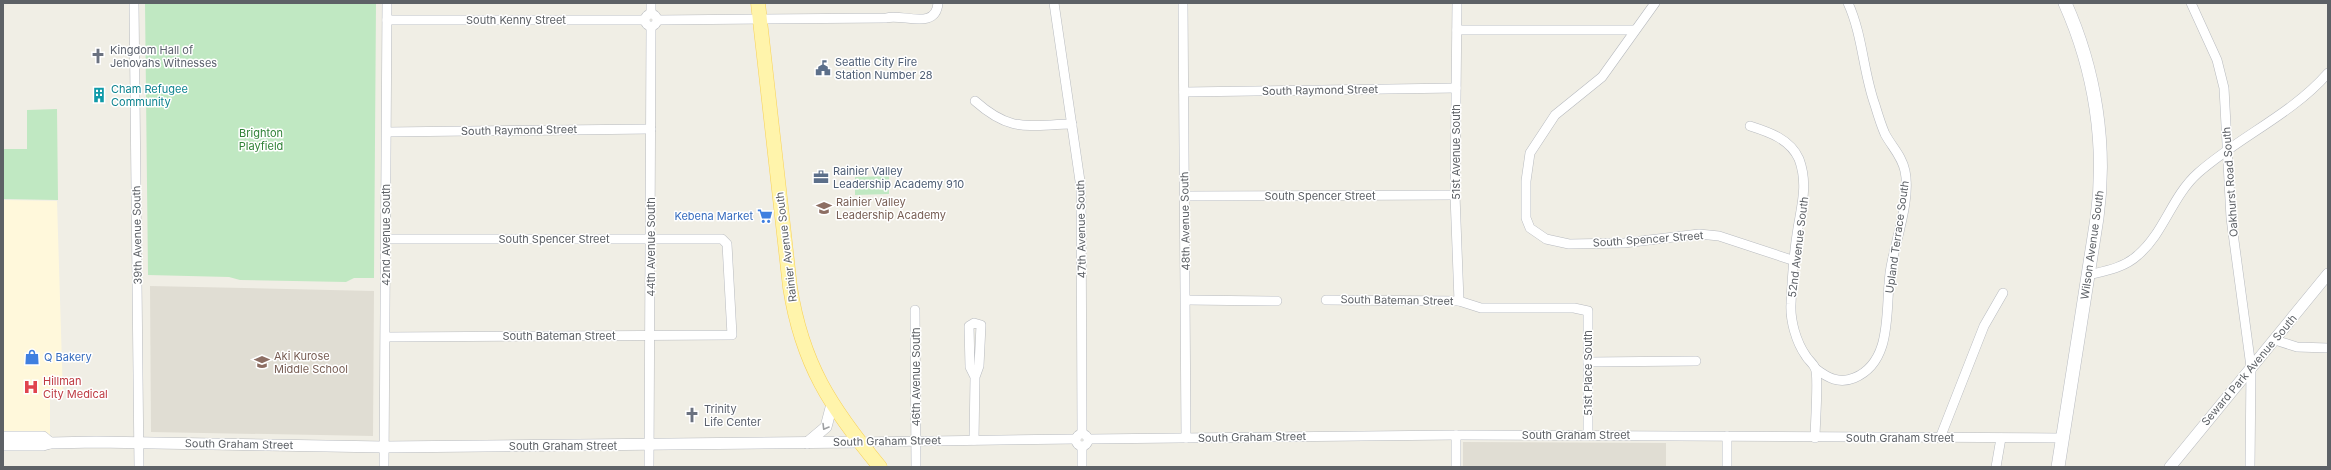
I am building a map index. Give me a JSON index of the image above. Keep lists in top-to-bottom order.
{
  "streets": {
    "main road": ["Wilson Avenue South", "Rainier Avenue South"],
    "street": [
      "South Kenny Street",
      "South Raymond Street",
      "51st Avenue South",
      "Oakhurst Road South",
      "South Spencer Street",
      "48th Avenue South",
      "47th Avenue South",
      "39th Avenue South",
      "42nd Avenue South",
      "Upland Terrace South",
      "44th Avenue South",
      "52nd Avenue South",
      "South Bateman Street",
      "Seward Park Avenue South",
      "51st Place South",
      "46th Avenue South",
      "South Graham Street"
    ]
  },
  "crossings": [
    ["South Kenny Street", "42nd Avenue South"],
    ["South Kenny Street", "44th Avenue South"],
    ["South Kenny Street", "Rainier Avenue South"],
    ["South Raymond Street", "51st Avenue South"],
    ["South Raymond Street", "48th Avenue South"],
    ["South Raymond Street", "42nd Avenue South"],
    ["South Raymond Street", "44th Avenue South"],
    ["51st Avenue South", "South Spencer Street"],
    ["51st Avenue South", "South Bateman Street"],
    ["Oakhurst Road South", "Seward Park Avenue South"],
    ["South Spencer Street", "48th Avenue South"],
    ["South Spencer Street", "42nd Avenue South"],
    ["South Spencer Street", "44th Avenue South"],
    ["South Spencer Street", "52nd Avenue South"],
    ["South Spencer Street", "South Bateman Street"],
    ["48th Avenue South", "South Graham Street"],
    ["47th Avenue South", "South Graham Street"],
    ["39th Avenue South", "South Graham Street"],
    ["42nd Avenue South", "South Bateman Street"],
    ["42nd Avenue South", "South Graham Street"],
    ["Upland Terrace South", "52nd Avenue South"],
    ["Wilson Avenue South", "South Graham Street"],
    ["44th Avenue South", "South Bateman Street"],
    ["44th Avenue South", "South Graham Street"],
    ["Rainier Avenue South", "South Graham Street"],
    ["South Bateman Street", "51st Place South"],
    ["51st Place South", "South Graham Street"],
    ["46th Avenue South", "South Graham Street"]
  ],
  "parks": ["Brighton Playfield"],
  "places": {
    "church": ["Kingdom Hall of Jehovahs Witnesses", "Trinity Life Center"],
    "public building": ["Seattle City Fire Station Number 28"],
    "building": ["Cham Refugee Community"],
    "office": ["Rainier Valley Leadership Academy 910"],
    "school or university": ["Rainier Valley Leadership Academy", "Aki Kurose Middle School"],
    "supermarket": ["Kebena Market"],
    "shop": ["Q Bakery"],
    "hospital": ["Hillman City Medical"]
  }
}
